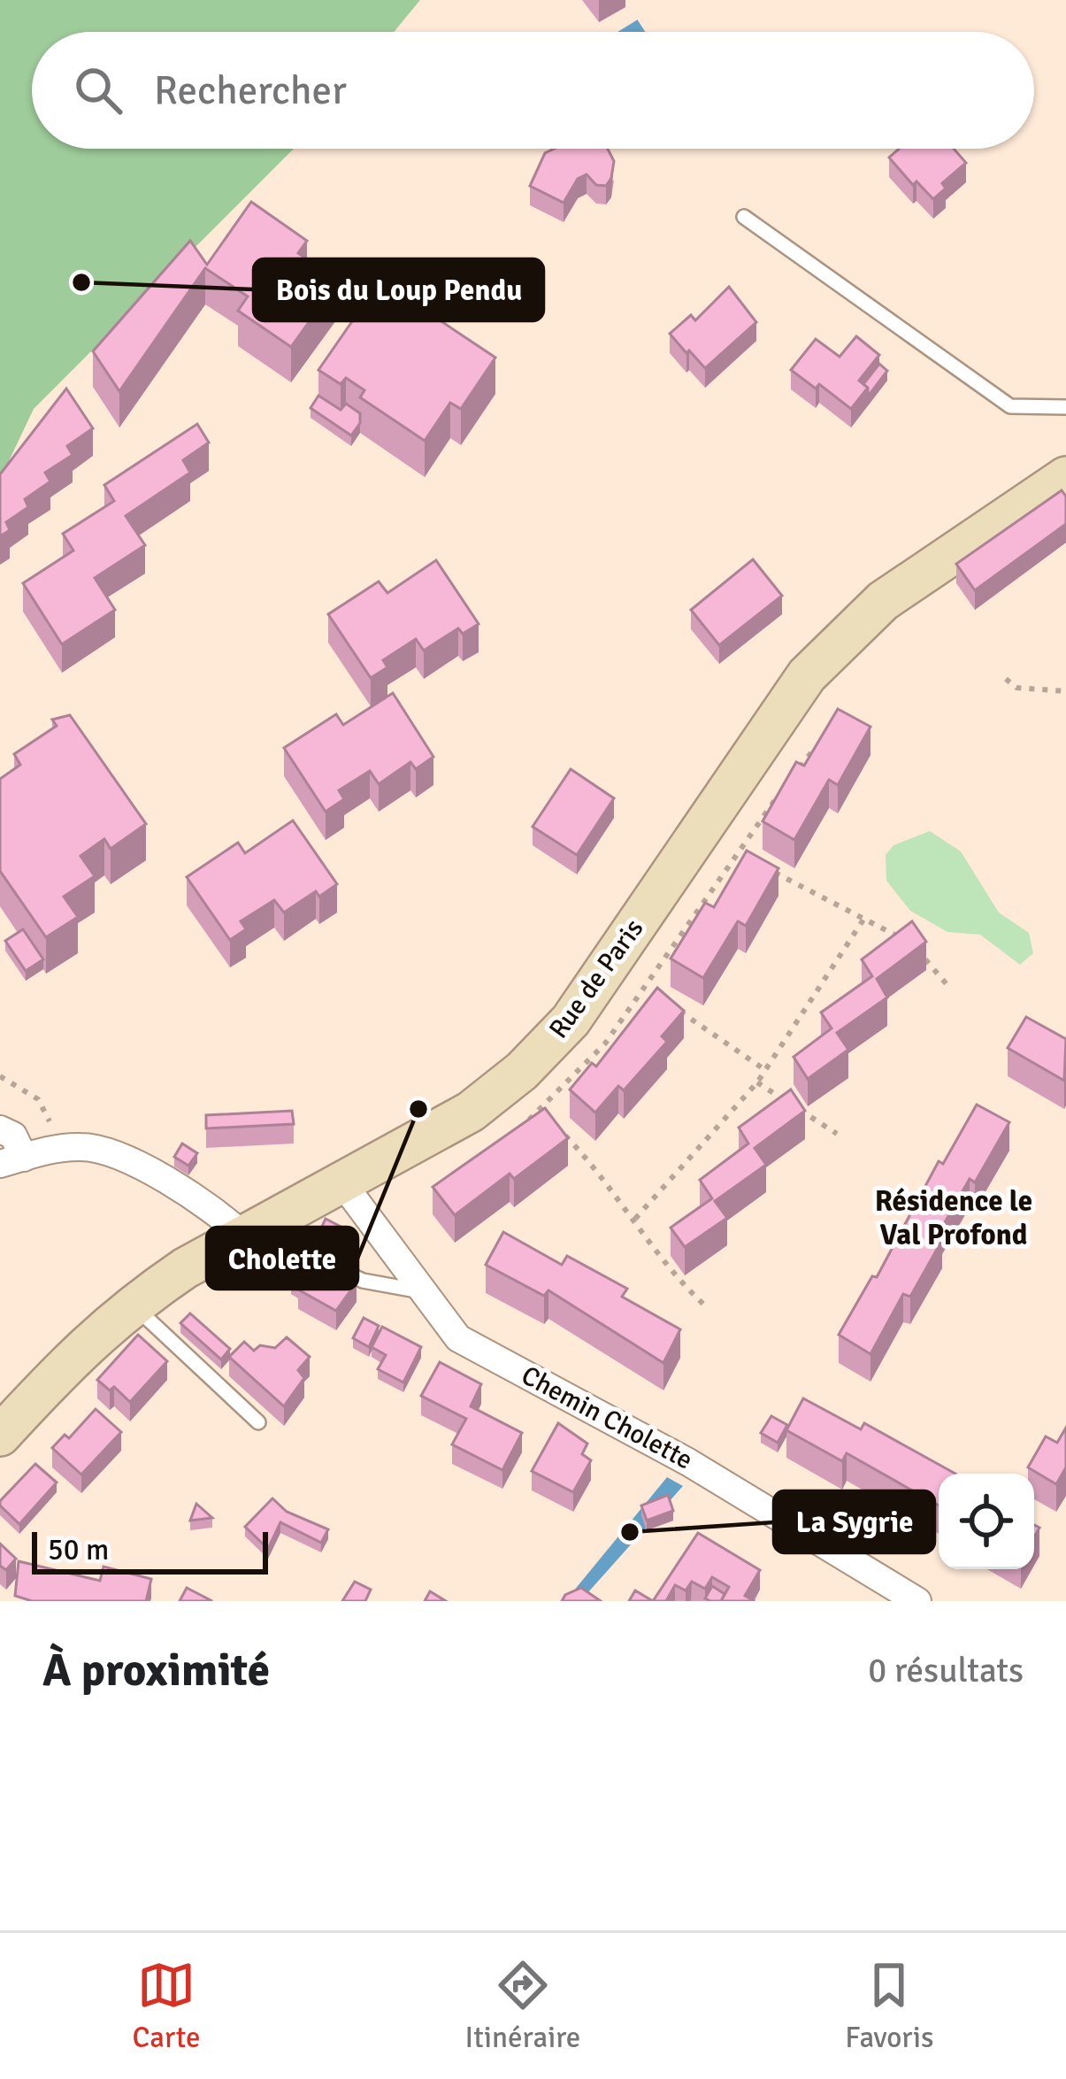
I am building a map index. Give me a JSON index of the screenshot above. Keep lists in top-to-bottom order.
{
  "streets": {
    "street": ["Rue de Paris", "Chemin Cholette"]
  },
  "crossings": [
    ["Rue de Paris", "Chemin Cholette"]
  ],
  "districts": ["Résidence le Val Profond"],
  "places": ["Bois du Loup Pendu", "Cholette", "La Sygrie"],
  "scale_bar": "50 m",
  "page": {
    "search": "Rechercher",
    "scale": "50 m",
    "heading": ["À proximité", "0 résultats"],
    "nav": ["Carte", "Itinéraire", "Favoris"]
  }
}
